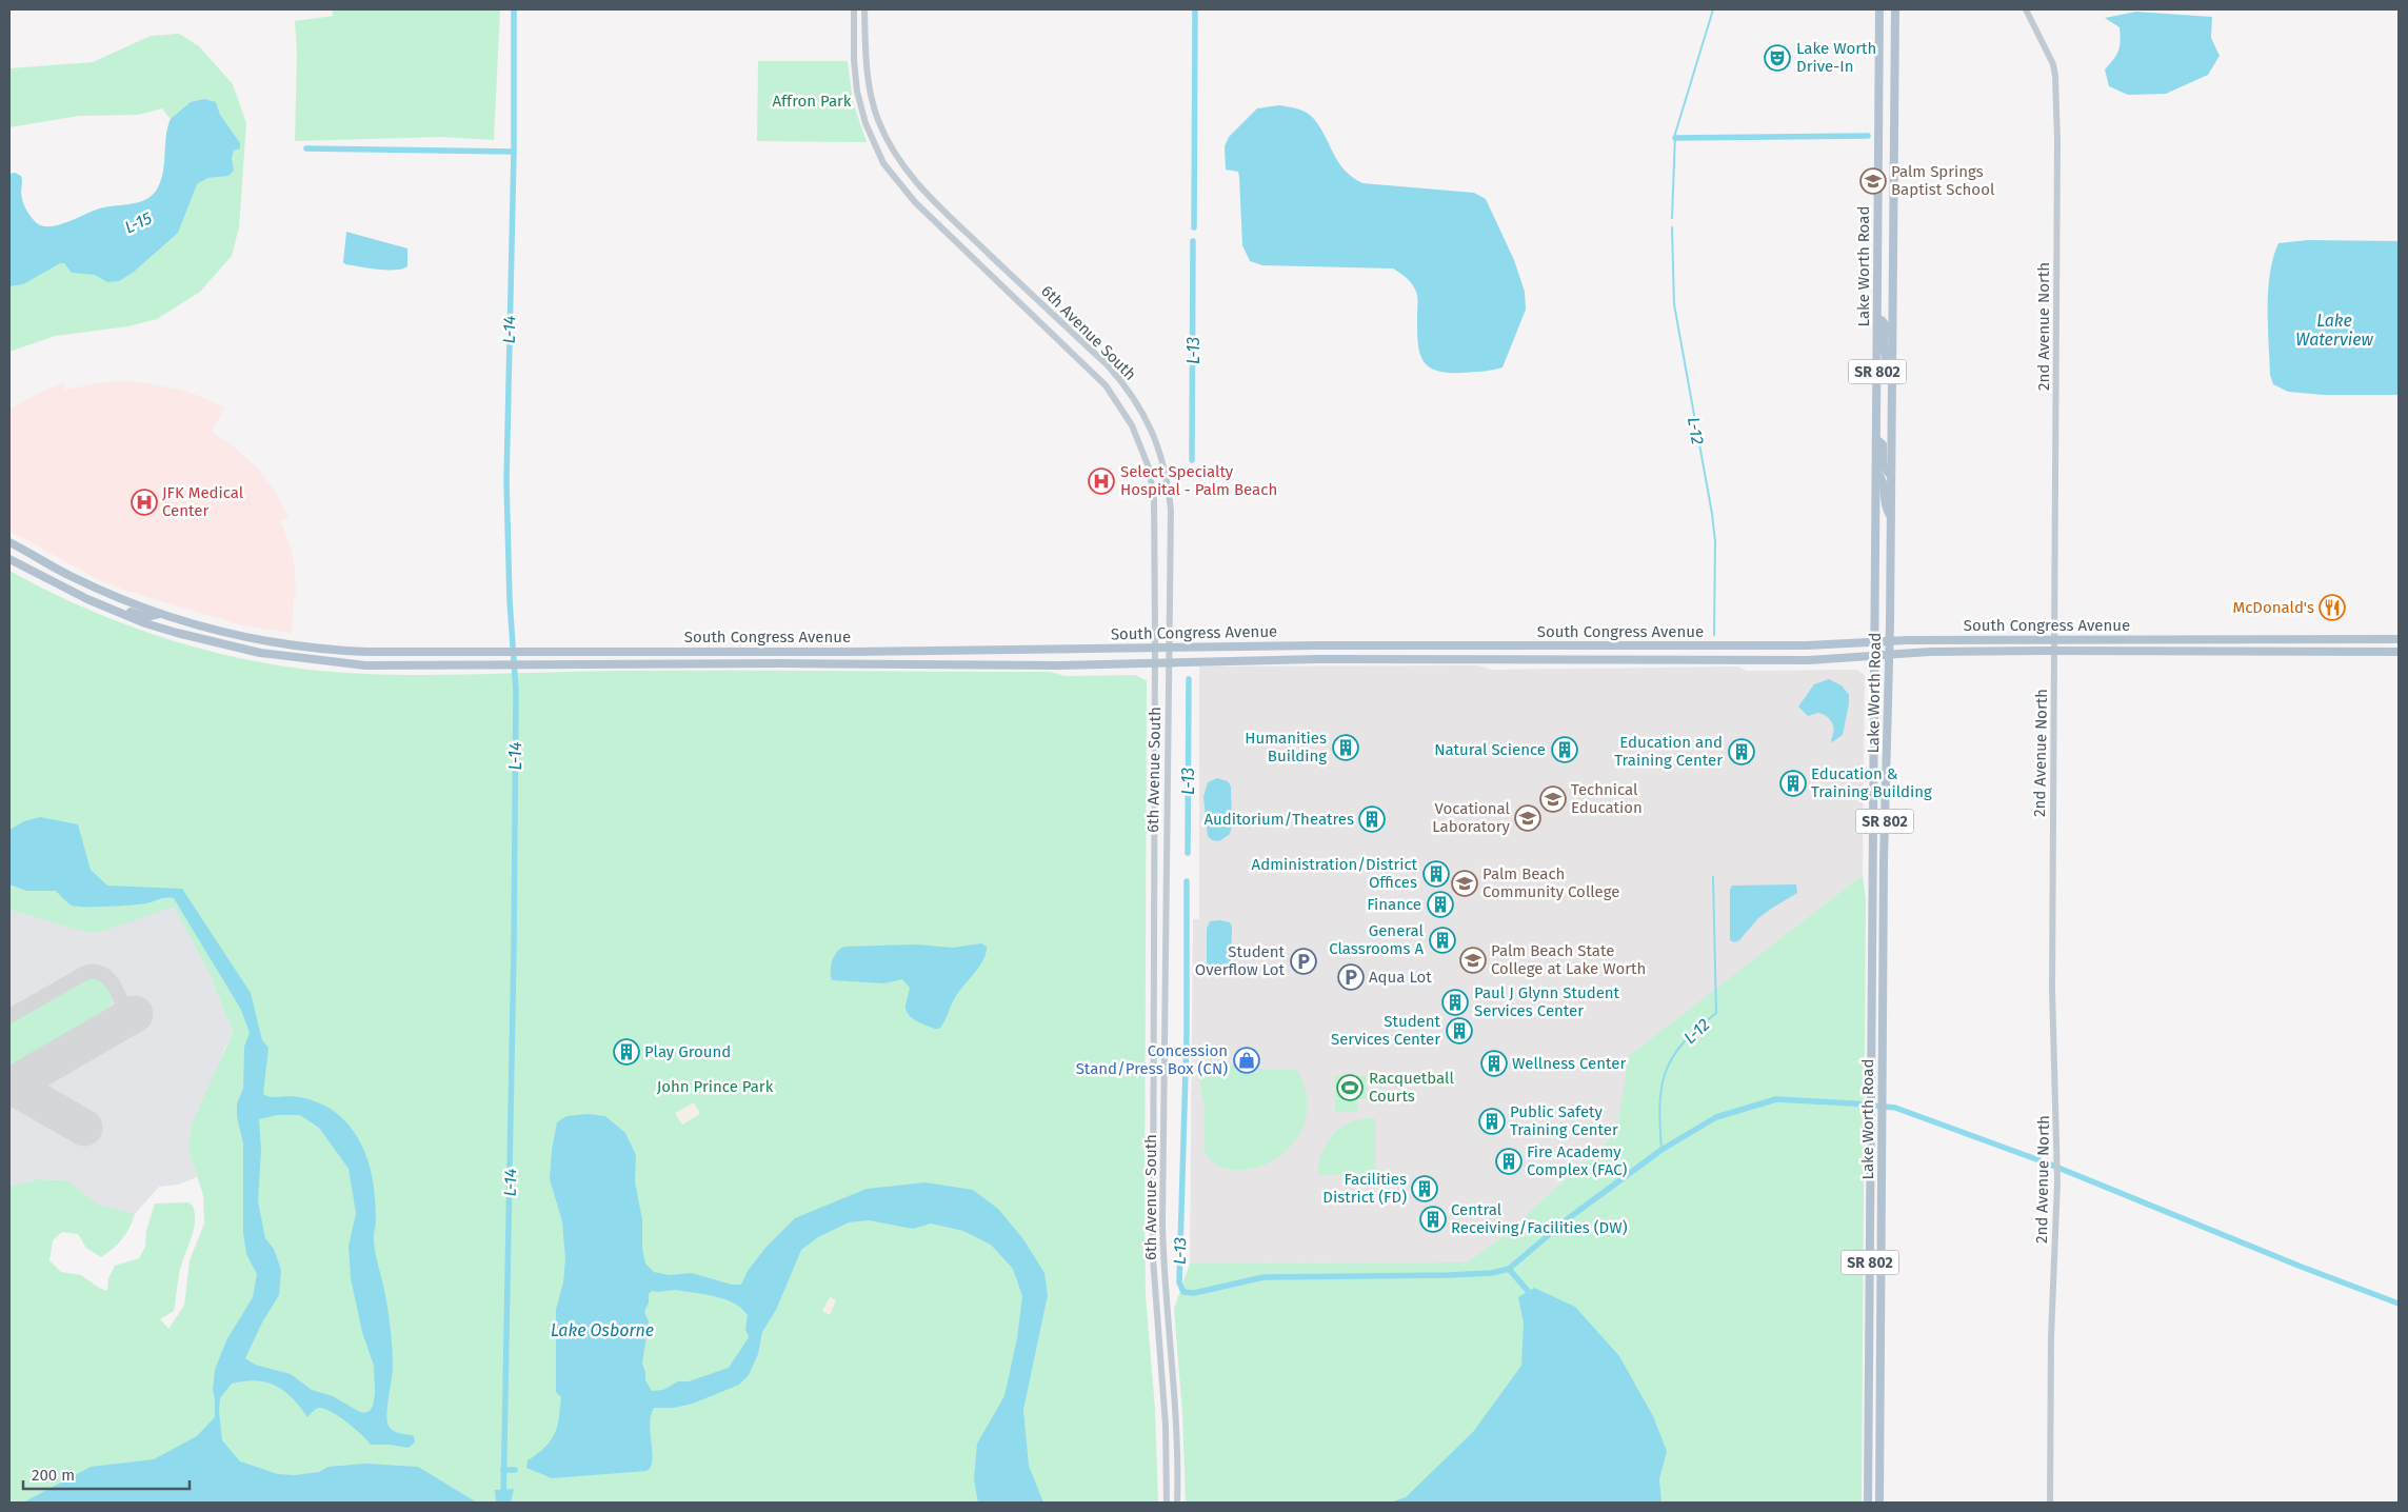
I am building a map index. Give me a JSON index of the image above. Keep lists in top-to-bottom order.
{
  "streets": {
    "main road": ["Lake Worth Road", "SR 802", "South Congress Avenue"],
    "street": ["2nd Avenue North", "6th Avenue South"]
  },
  "crossings": [
    ["Lake Worth Road", "South Congress Avenue"],
    ["2nd Avenue North", "South Congress Avenue"],
    ["6th Avenue South", "South Congress Avenue"]
  ],
  "water": [
    "L-15",
    "Lake Waterview",
    "L-14",
    "L-13",
    "L-12",
    "Lake Osborne"
  ],
  "parks": ["Affron Park", "John Prince Park"],
  "places": {
    "theatre": ["Lake Worth Drive-In"],
    "school or university": [
      "Palm Springs Baptist School",
      "Technical Education",
      "Vocational Laboratory",
      "Palm Beach Community College",
      "Palm Beach State College at Lake Worth"
    ],
    "hospital": ["Select Specialty Hospital - Palm Beach", "JFK Medical Center"],
    "restaurant": ["McDonald's"],
    "building": [
      "Humanities Building",
      "Natural Science",
      "Education and Training Center",
      "Education & Training Building",
      "Auditorium/Theatres",
      "Administration/District Offices",
      "Finance",
      "General Classrooms A",
      "Paul J Glynn Student Services Center",
      "Student Services Center",
      "Play Ground",
      "Wellness Center",
      "Public Safety Training Center",
      "Fire Academy Complex (FAC)",
      "Facilities District (FD)",
      "Central Receiving/Facilities (DW)"
    ],
    "parking": ["Student Overflow Lot", "Aqua Lot"],
    "shop": ["Concession Stand/Press Box (CN)"],
    "sports": ["Racquetball Courts"]
  },
  "scale_bar": "200 m"
}
